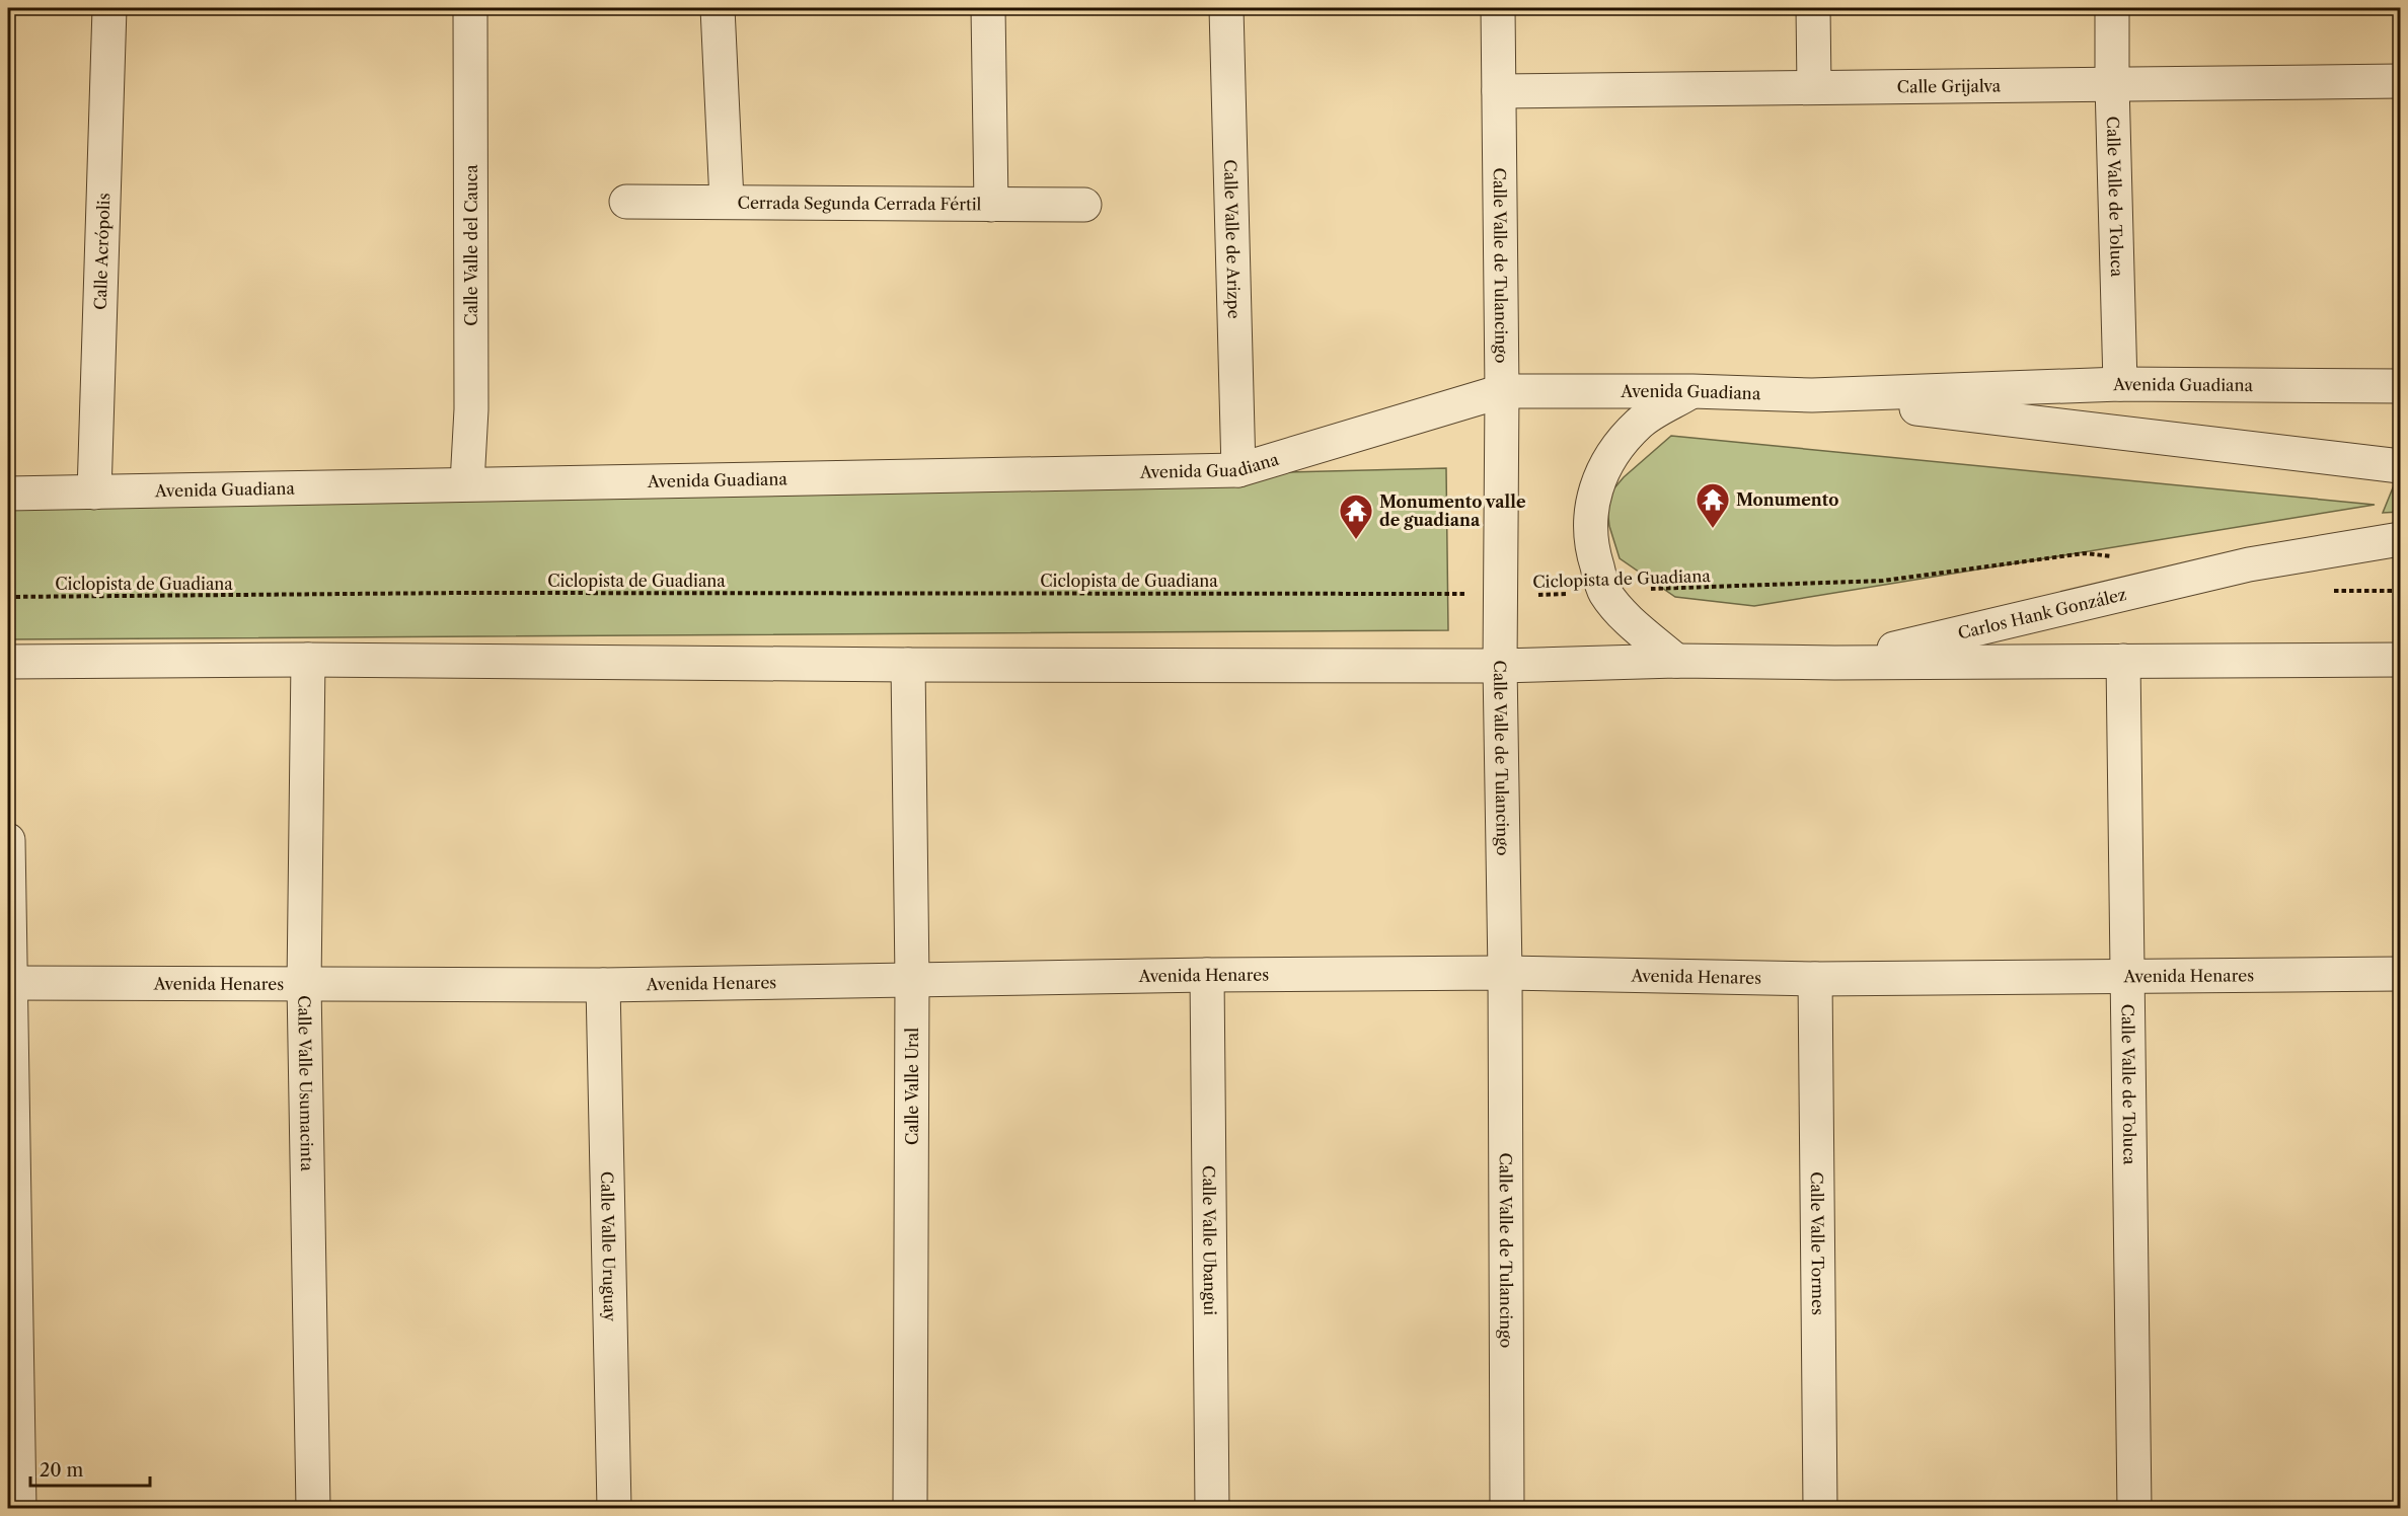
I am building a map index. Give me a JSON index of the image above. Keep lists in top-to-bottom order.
{
  "streets": {
    "street": [
      "Calle Grijalva",
      "Calle Valle de Toluca",
      "Cerrada Segunda Cerrada Fértil",
      "Calle Valle de Arizpe",
      "Calle Valle del Cauca",
      "Calle Acrópolis",
      "Calle Valle de Tulancingo",
      "Avenida Guadiana",
      "Carlos Hank González",
      "Avenida Henares",
      "Calle Valle Usumacinta",
      "Calle Valle Ural",
      "Calle Valle Ubangui",
      "Calle Valle Tormes",
      "Calle Valle Uruguay"
    ],
    "path": ["Ciclopista de Guadiana"]
  },
  "crossings": [
    ["Calle Grijalva", "Calle Valle de Toluca"],
    ["Calle Grijalva", "Calle Valle de Tulancingo"],
    ["Calle Valle de Toluca", "Avenida Guadiana"],
    ["Calle Valle de Toluca", "Avenida Henares"],
    ["Calle Valle de Arizpe", "Avenida Guadiana"],
    ["Calle Valle del Cauca", "Avenida Guadiana"],
    ["Calle Acrópolis", "Avenida Guadiana"],
    ["Calle Valle de Tulancingo", "Avenida Guadiana"],
    ["Calle Valle de Tulancingo", "Ciclopista de Guadiana"],
    ["Calle Valle de Tulancingo", "Avenida Henares"],
    ["Avenida Henares", "Calle Valle Usumacinta"],
    ["Avenida Henares", "Calle Valle Ural"],
    ["Avenida Henares", "Calle Valle Ubangui"],
    ["Avenida Henares", "Calle Valle Tormes"],
    ["Avenida Henares", "Calle Valle Uruguay"]
  ],
  "places": {
    "temple": ["Monumento", "Monumento valle de guadiana"]
  },
  "scale_bar": "20 m"
}
